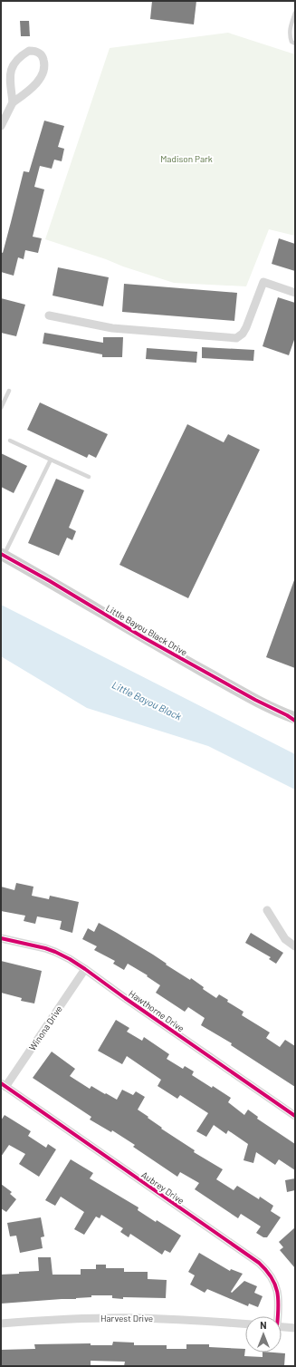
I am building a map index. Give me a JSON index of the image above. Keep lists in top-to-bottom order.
{
  "streets": {
    "main road": ["Little Bayou Black Drive"],
    "street": [
      "Hawthorne Drive",
      "Winona Drive",
      "Aubrey Drive",
      "Harvest Drive"
    ]
  },
  "crossings": [
    ["Hawthorne Drive", "Winona Drive"],
    ["Winona Drive", "Aubrey Drive"]
  ],
  "water": ["Little Bayou Black"],
  "parks": ["Madison Park"],
  "north": "top"
}
